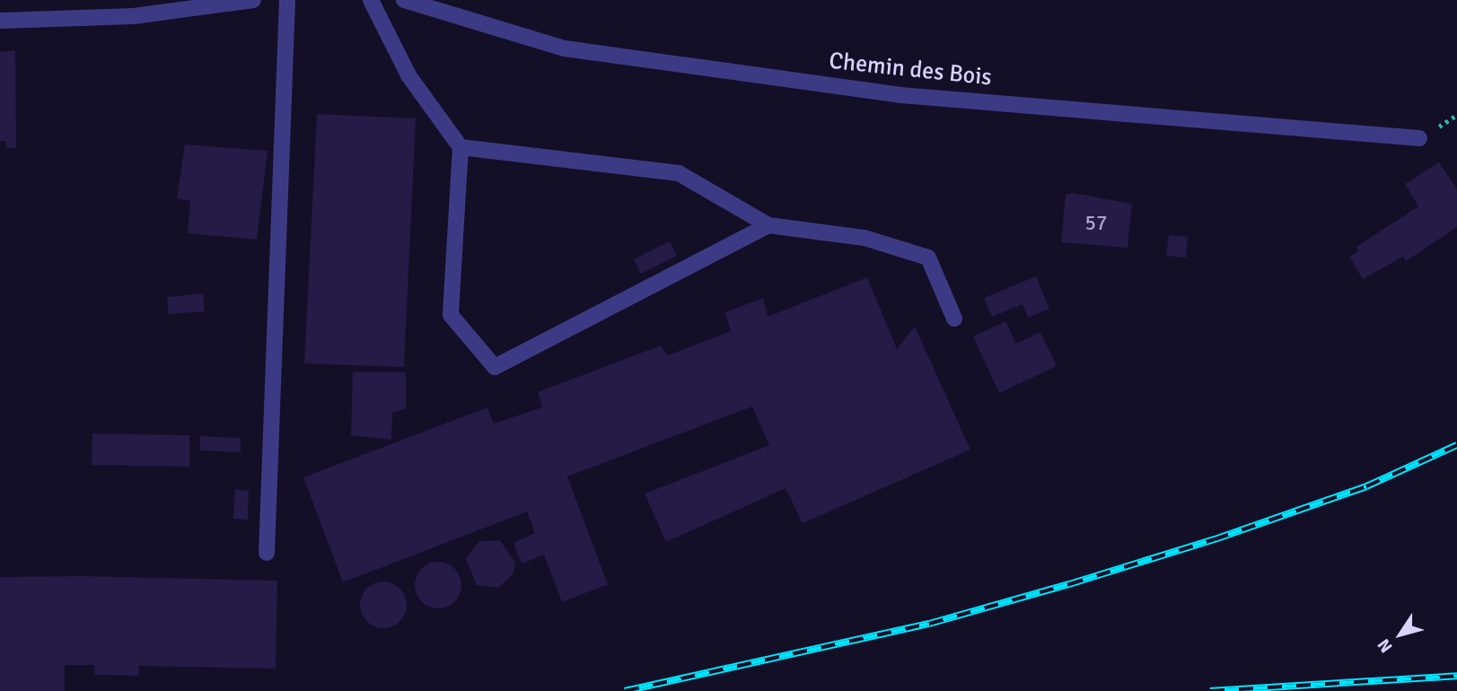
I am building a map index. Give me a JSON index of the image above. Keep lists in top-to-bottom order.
{
  "streets": {
    "street": ["Chemin des Bois"]
  },
  "house_numbers": ["57"],
  "north": "bottom left"
}
